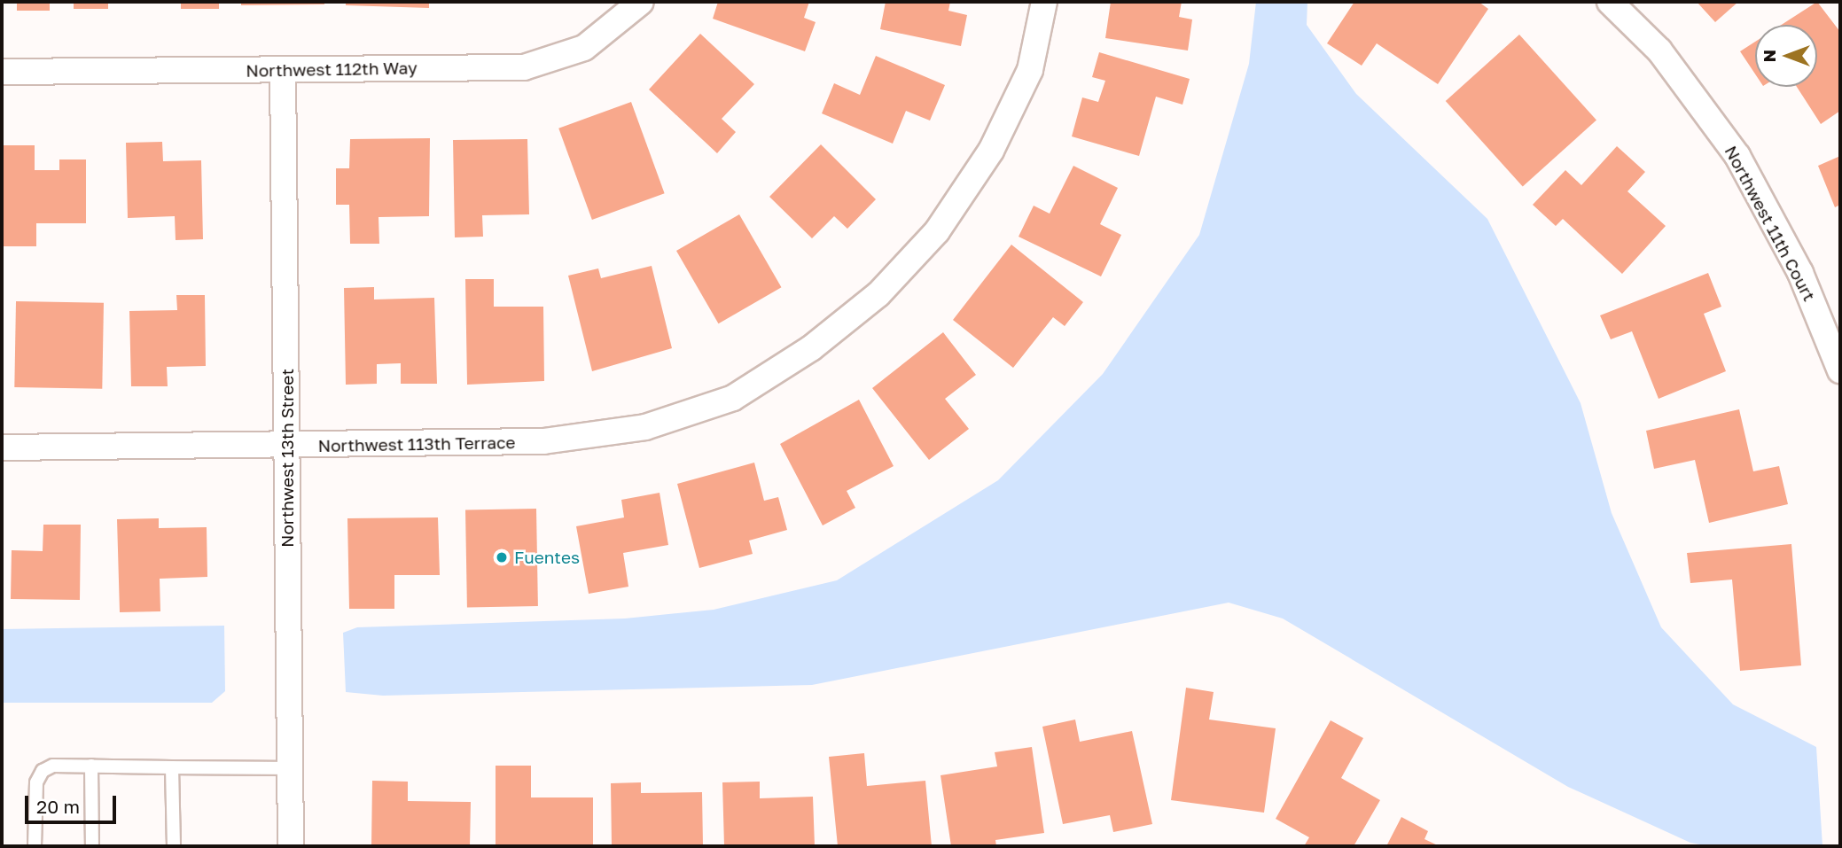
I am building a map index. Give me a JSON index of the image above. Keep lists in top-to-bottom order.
{
  "streets": {
    "street": [
      "Northwest 112th Way",
      "Northwest 11th Court",
      "Northwest 113th Terrace",
      "Northwest 13th Street"
    ]
  },
  "crossings": [
    ["Northwest 112th Way", "Northwest 13th Street"],
    ["Northwest 113th Terrace", "Northwest 13th Street"]
  ],
  "places": ["Fuentes"],
  "scale_bar": "20 m",
  "north": "left"
}
